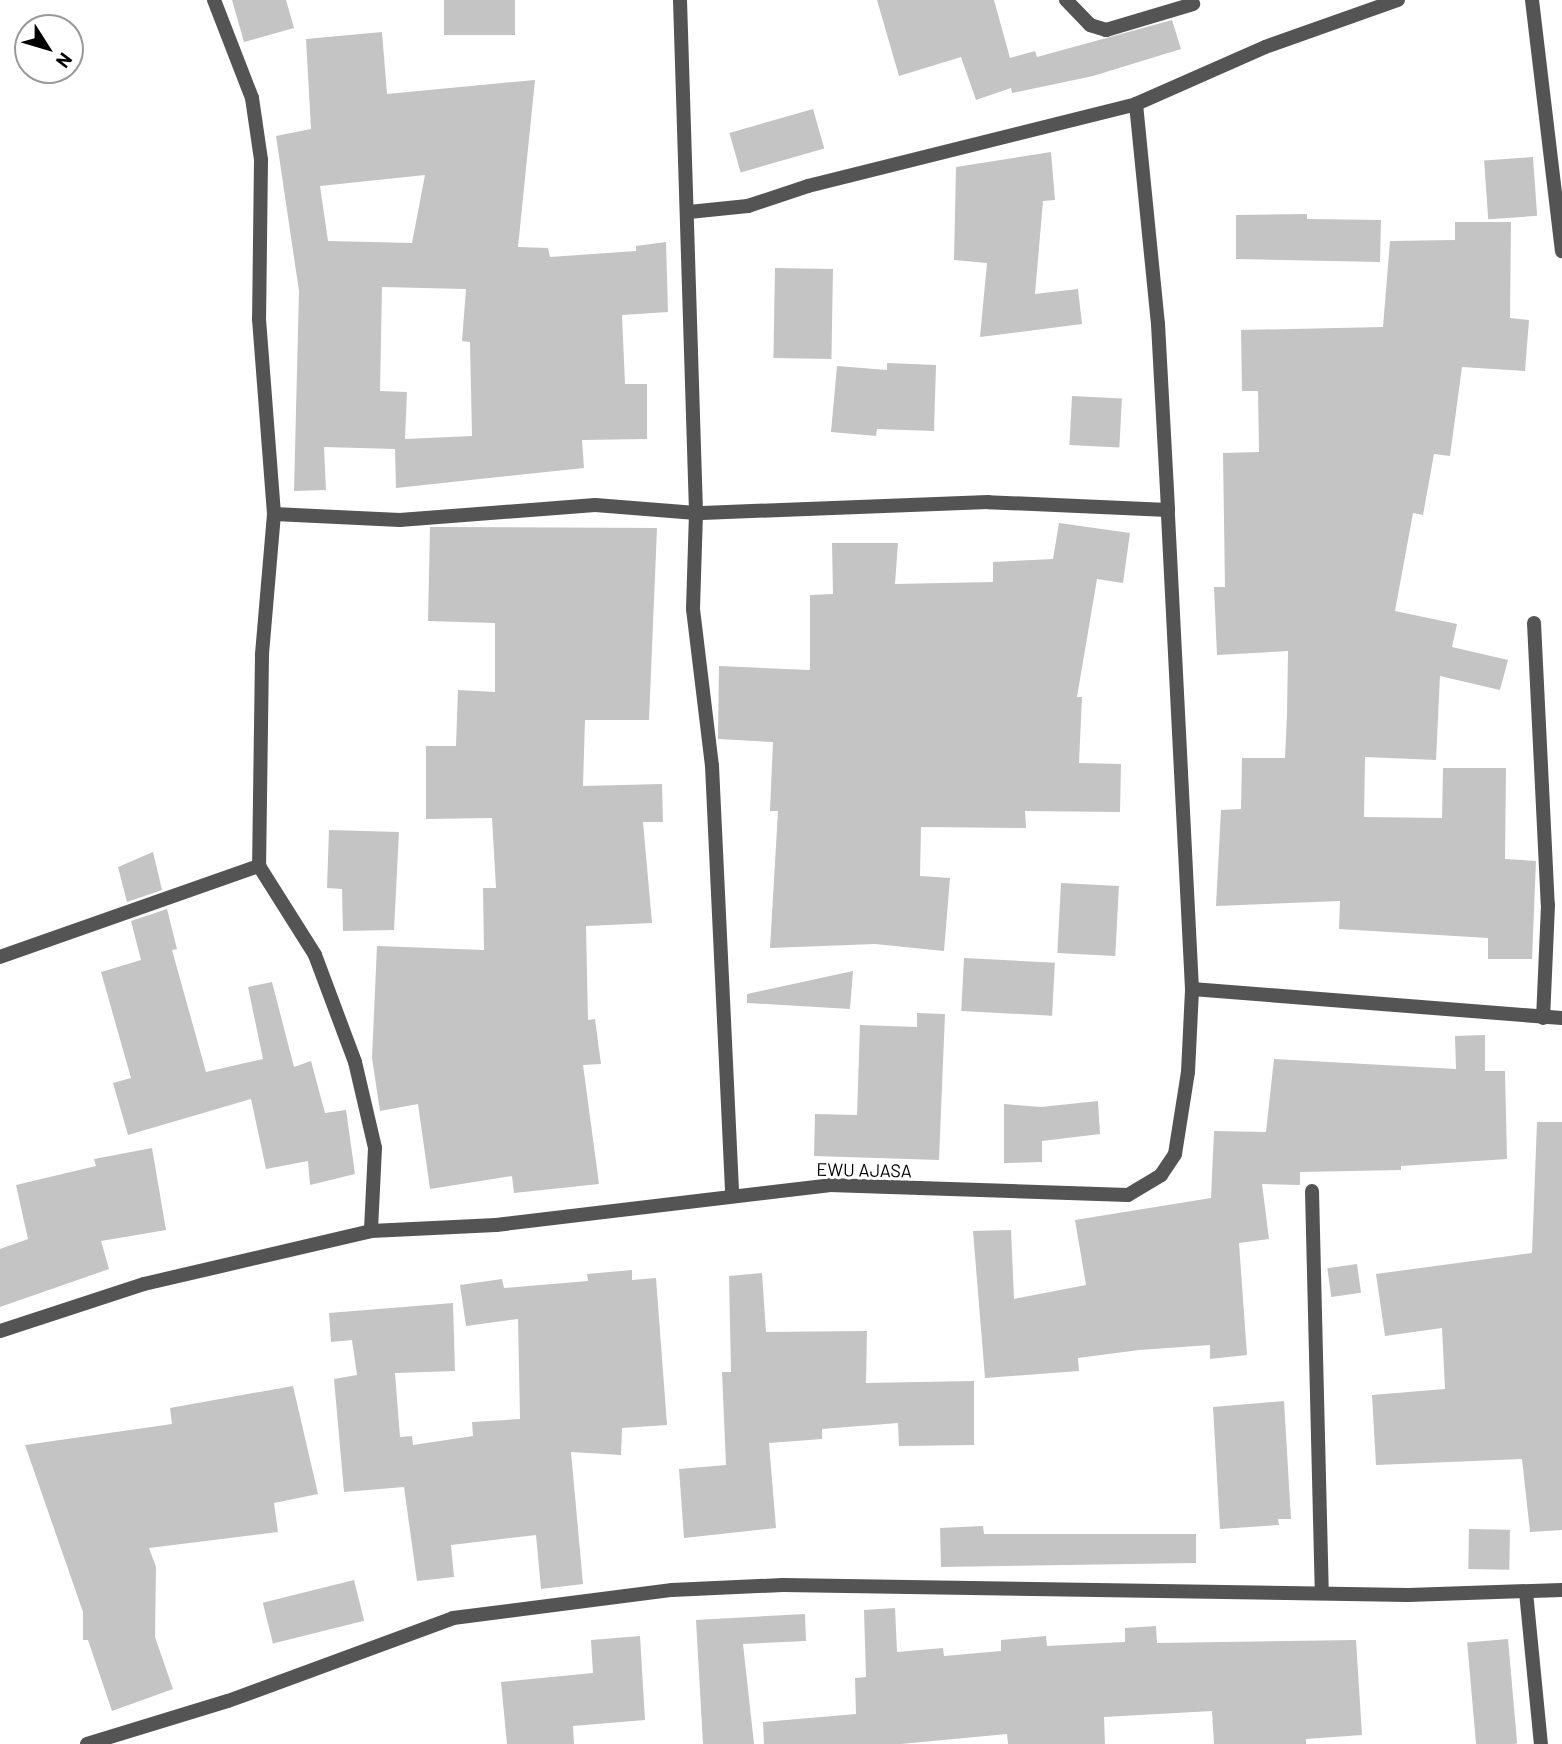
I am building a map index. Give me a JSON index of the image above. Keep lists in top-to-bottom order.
{
  "streets": {
    "street": ["EWU AJASA"]
  },
  "north": "bottom right"
}
